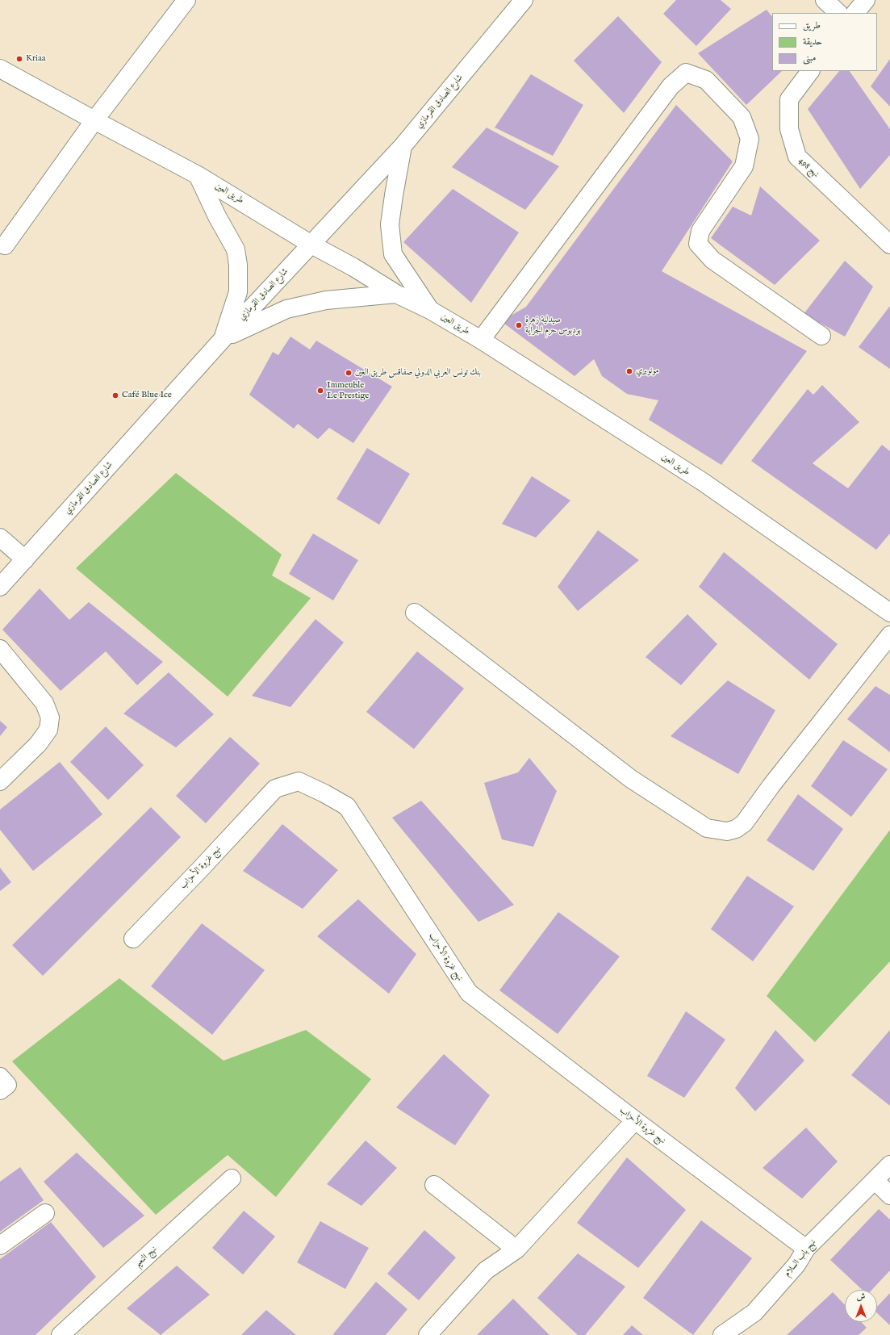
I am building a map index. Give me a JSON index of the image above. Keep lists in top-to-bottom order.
{
  "streets": {
    "street": [
      "شارع الصادق القرمازي",
      "نهج 498",
      "طريق العين",
      "نهج غزوة الأحزاب",
      "نهج النعيم",
      "نهج باب السلام"
    ]
  },
  "crossings": [
    ["شارع الصادق القرمازي", "طريق العين"],
    ["نهج غزوة الأحزاب", "نهج باب السلام"]
  ],
  "places": [
    "Kriaa",
    "صيدلية زهرة بودبوس حرم الجراية",
    "مونوبري",
    "بنك تونس العربي الدولي صفاقس طريق العين",
    "Immeuble Le Prestige",
    "Café Blue Ice"
  ],
  "legend": ["طريق", "حديقة", "مبنى"],
  "north": "top"
}
